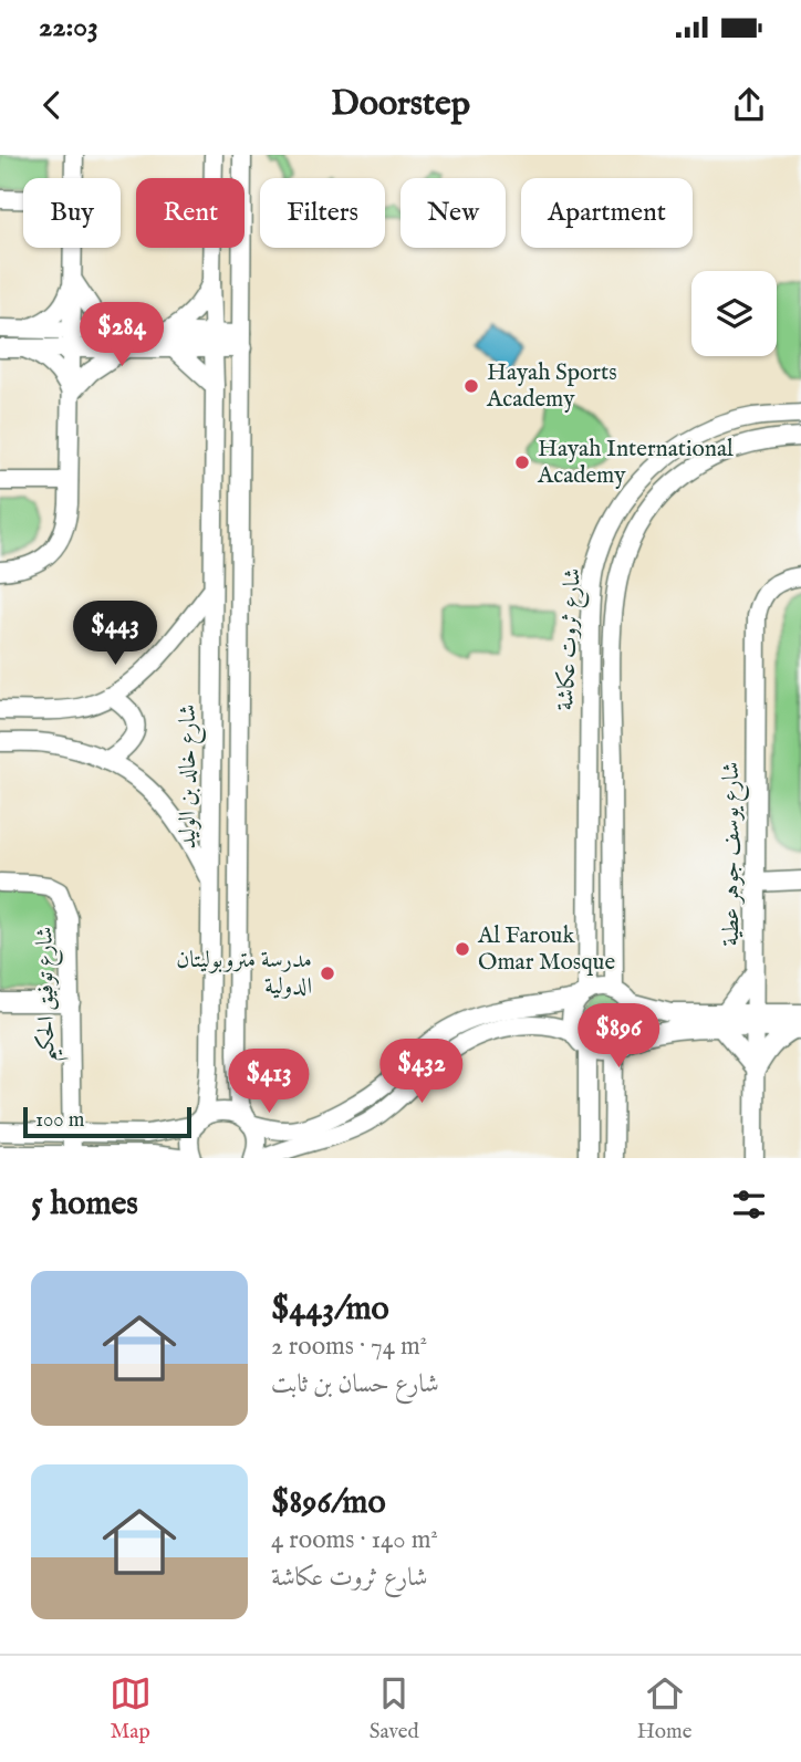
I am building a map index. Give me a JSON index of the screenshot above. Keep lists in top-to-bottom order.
{
  "streets": {
    "street": [
      "شارع ثروت عكاشة",
      "شارع خالد بن الوليد",
      "شارع يوسف جوهر عطية",
      "شارع توفيق الحكيم"
    ]
  },
  "places": [
    "Hayah Sports Academy",
    "Hayah International Academy",
    "Al Farouk Omar Mosque",
    "مدرسة متروبوليتان الدولية"
  ],
  "scale_bar": "100 m",
  "page": {
    "status": "22:03",
    "header": "Doorstep",
    "chip": [
      "Buy",
      "Rent",
      "Filters",
      "New",
      "Apartment"
    ],
    "price": [
      "$284",
      "$443",
      "$896",
      "$432",
      "$413"
    ],
    "scale": "100 m",
    "heading": "5 homes",
    "list": [
      {
        "name": "$443/mo",
        "note": "2 rooms · 74 m² · شارع حسان بن ثابت"
      },
      {
        "name": "$896/mo",
        "note": "4 rooms · 140 m² · شارع ثروت عكاشة"
      }
    ],
    "tabs": ["Map", "Saved", "Home"]
  }
}
